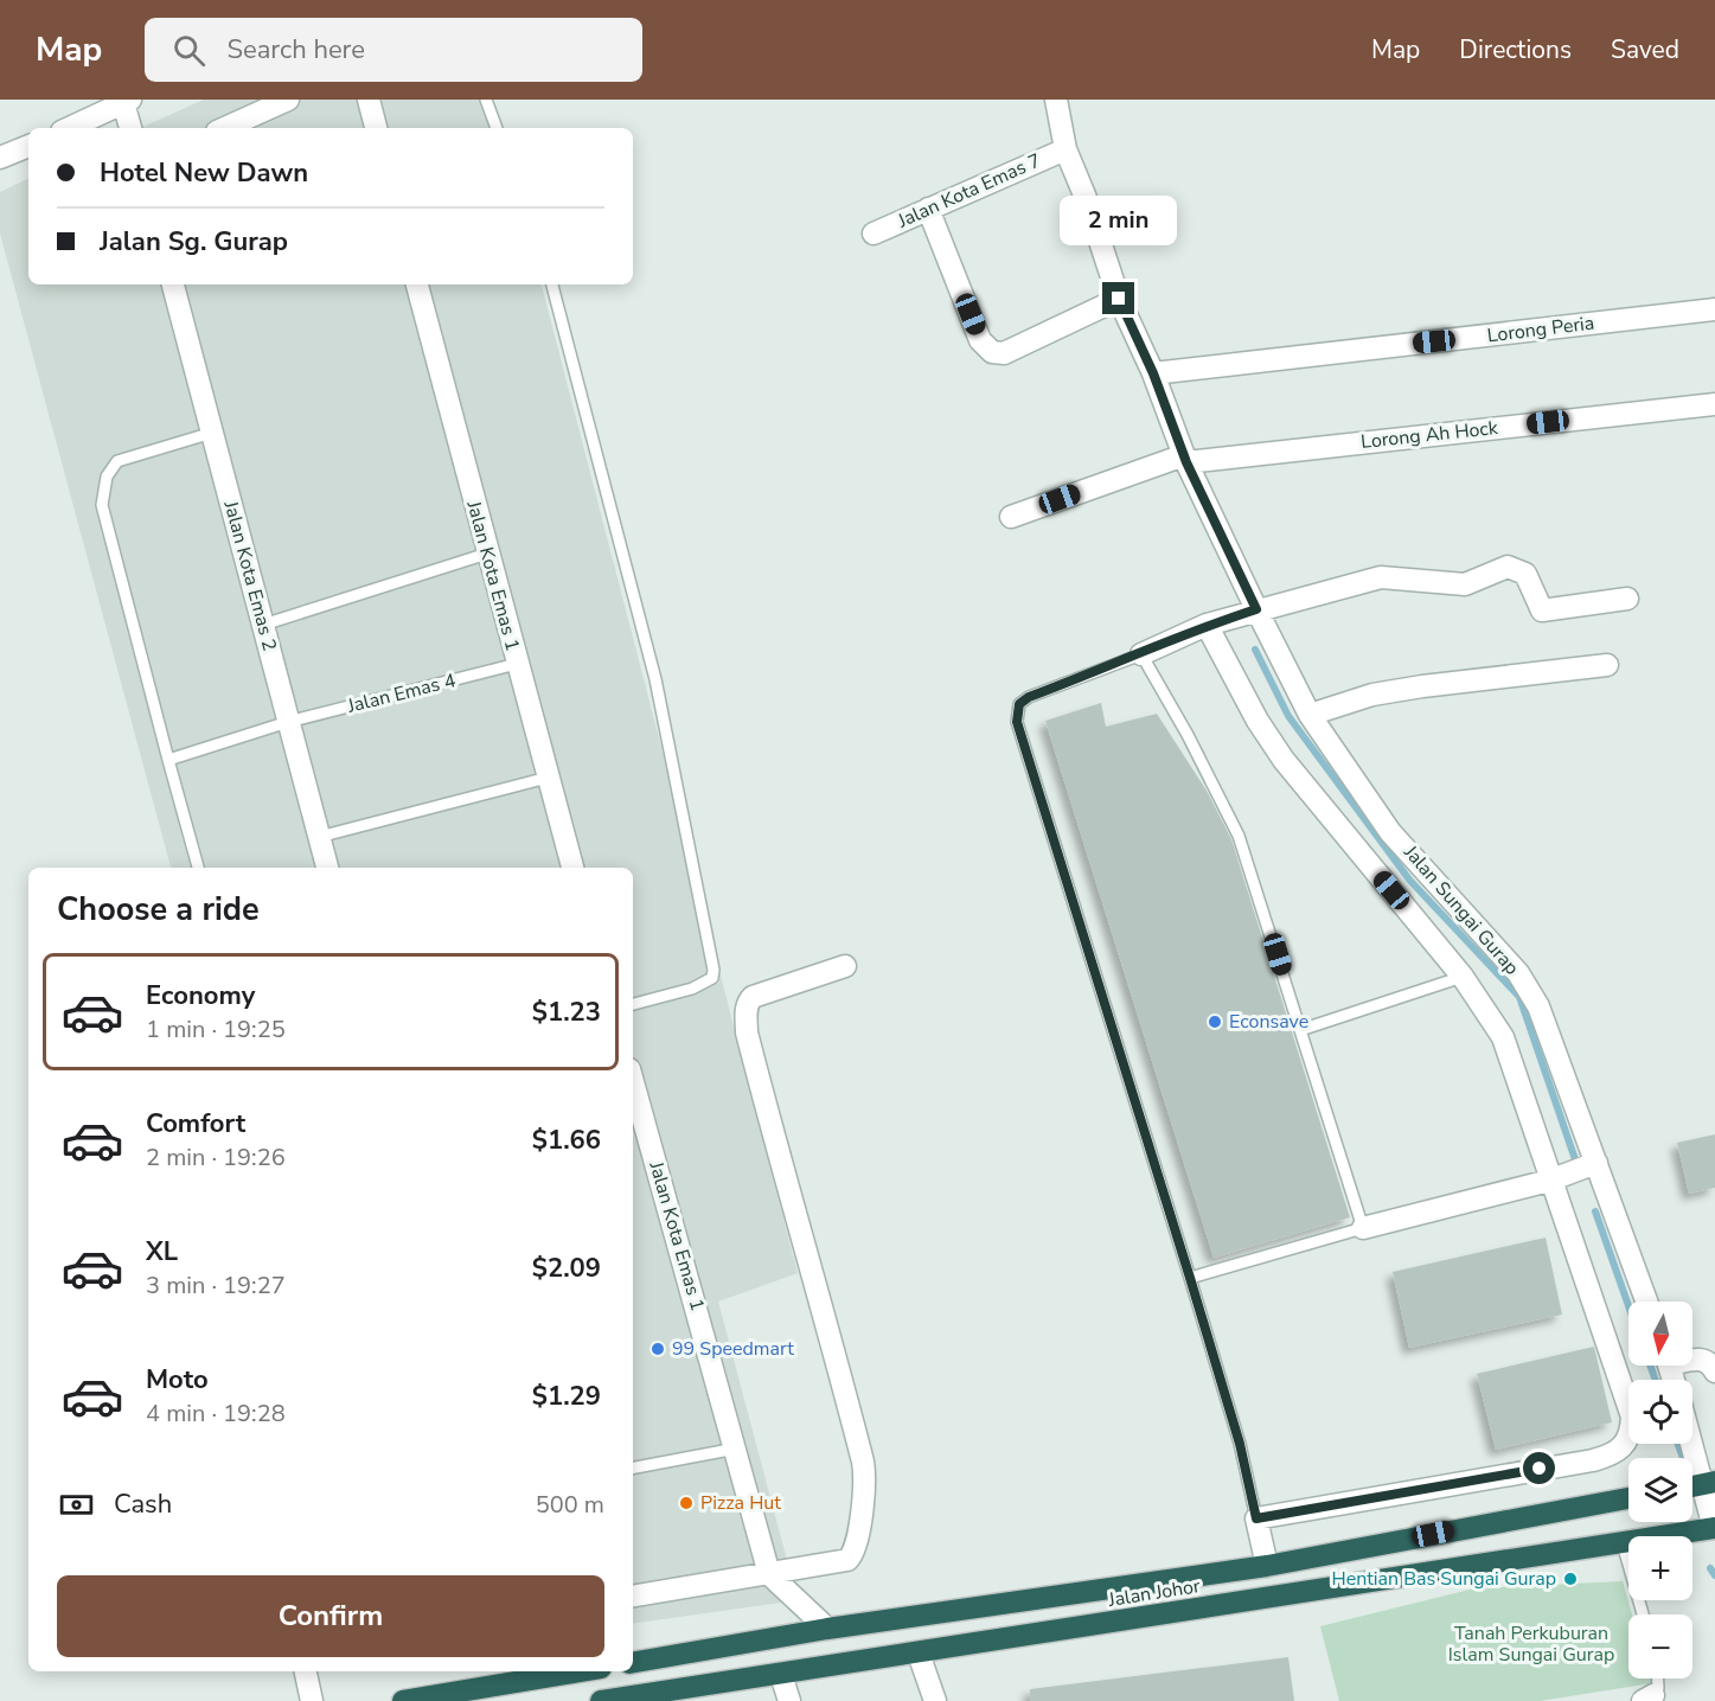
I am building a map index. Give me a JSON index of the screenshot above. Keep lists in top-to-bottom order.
{
  "streets": {
    "highway": ["Jalan Johor"],
    "street": [
      "Jalan Kota Emas 7",
      "Lorong Peria",
      "Lorong Ah Hock",
      "Jalan Kota Emas 2",
      "Jalan Kota Emas 1",
      "Jalan Sungai Gurap"
    ],
    "lane": ["Jalan Emas 4"]
  },
  "crossings": [
    ["Jalan Kota Emas 7", "Jalan Sungai Gurap"],
    ["Lorong Peria", "Jalan Sungai Gurap"],
    ["Lorong Ah Hock", "Jalan Sungai Gurap"],
    ["Jalan Kota Emas 2", "Jalan Emas 4"],
    ["Jalan Kota Emas 1", "Jalan Emas 4"]
  ],
  "parks": ["Tanah Perkuburan Islam Sungai Gurap"],
  "places": [
    "Econsave",
    "99 Speedmart",
    "Pizza Hut",
    "Hentian Bas Sungai Gurap"
  ],
  "north": "bottom",
  "page": {
    "header": "Map",
    "search": "Search here",
    "nav": ["Map", "Directions", "Saved"],
    "banner": ["Hotel New Dawn", "Jalan Sg. Gurap"],
    "bubble": "2 min",
    "heading": "Choose a ride",
    "list": [
      {
        "name": "Economy",
        "note": "1 min · 19:25",
        "value": "$1.23"
      },
      {
        "name": "Comfort",
        "note": "2 min · 19:26",
        "value": "$1.66"
      },
      {
        "name": "XL",
        "note": "3 min · 19:27",
        "value": "$2.09"
      },
      {
        "name": "Moto",
        "note": "4 min · 19:28",
        "value": "$1.29"
      }
    ],
    "map_buttons": ["+", "−"],
    "pay": ["Cash", "500 m"],
    "buttons": "Confirm"
  }
}
